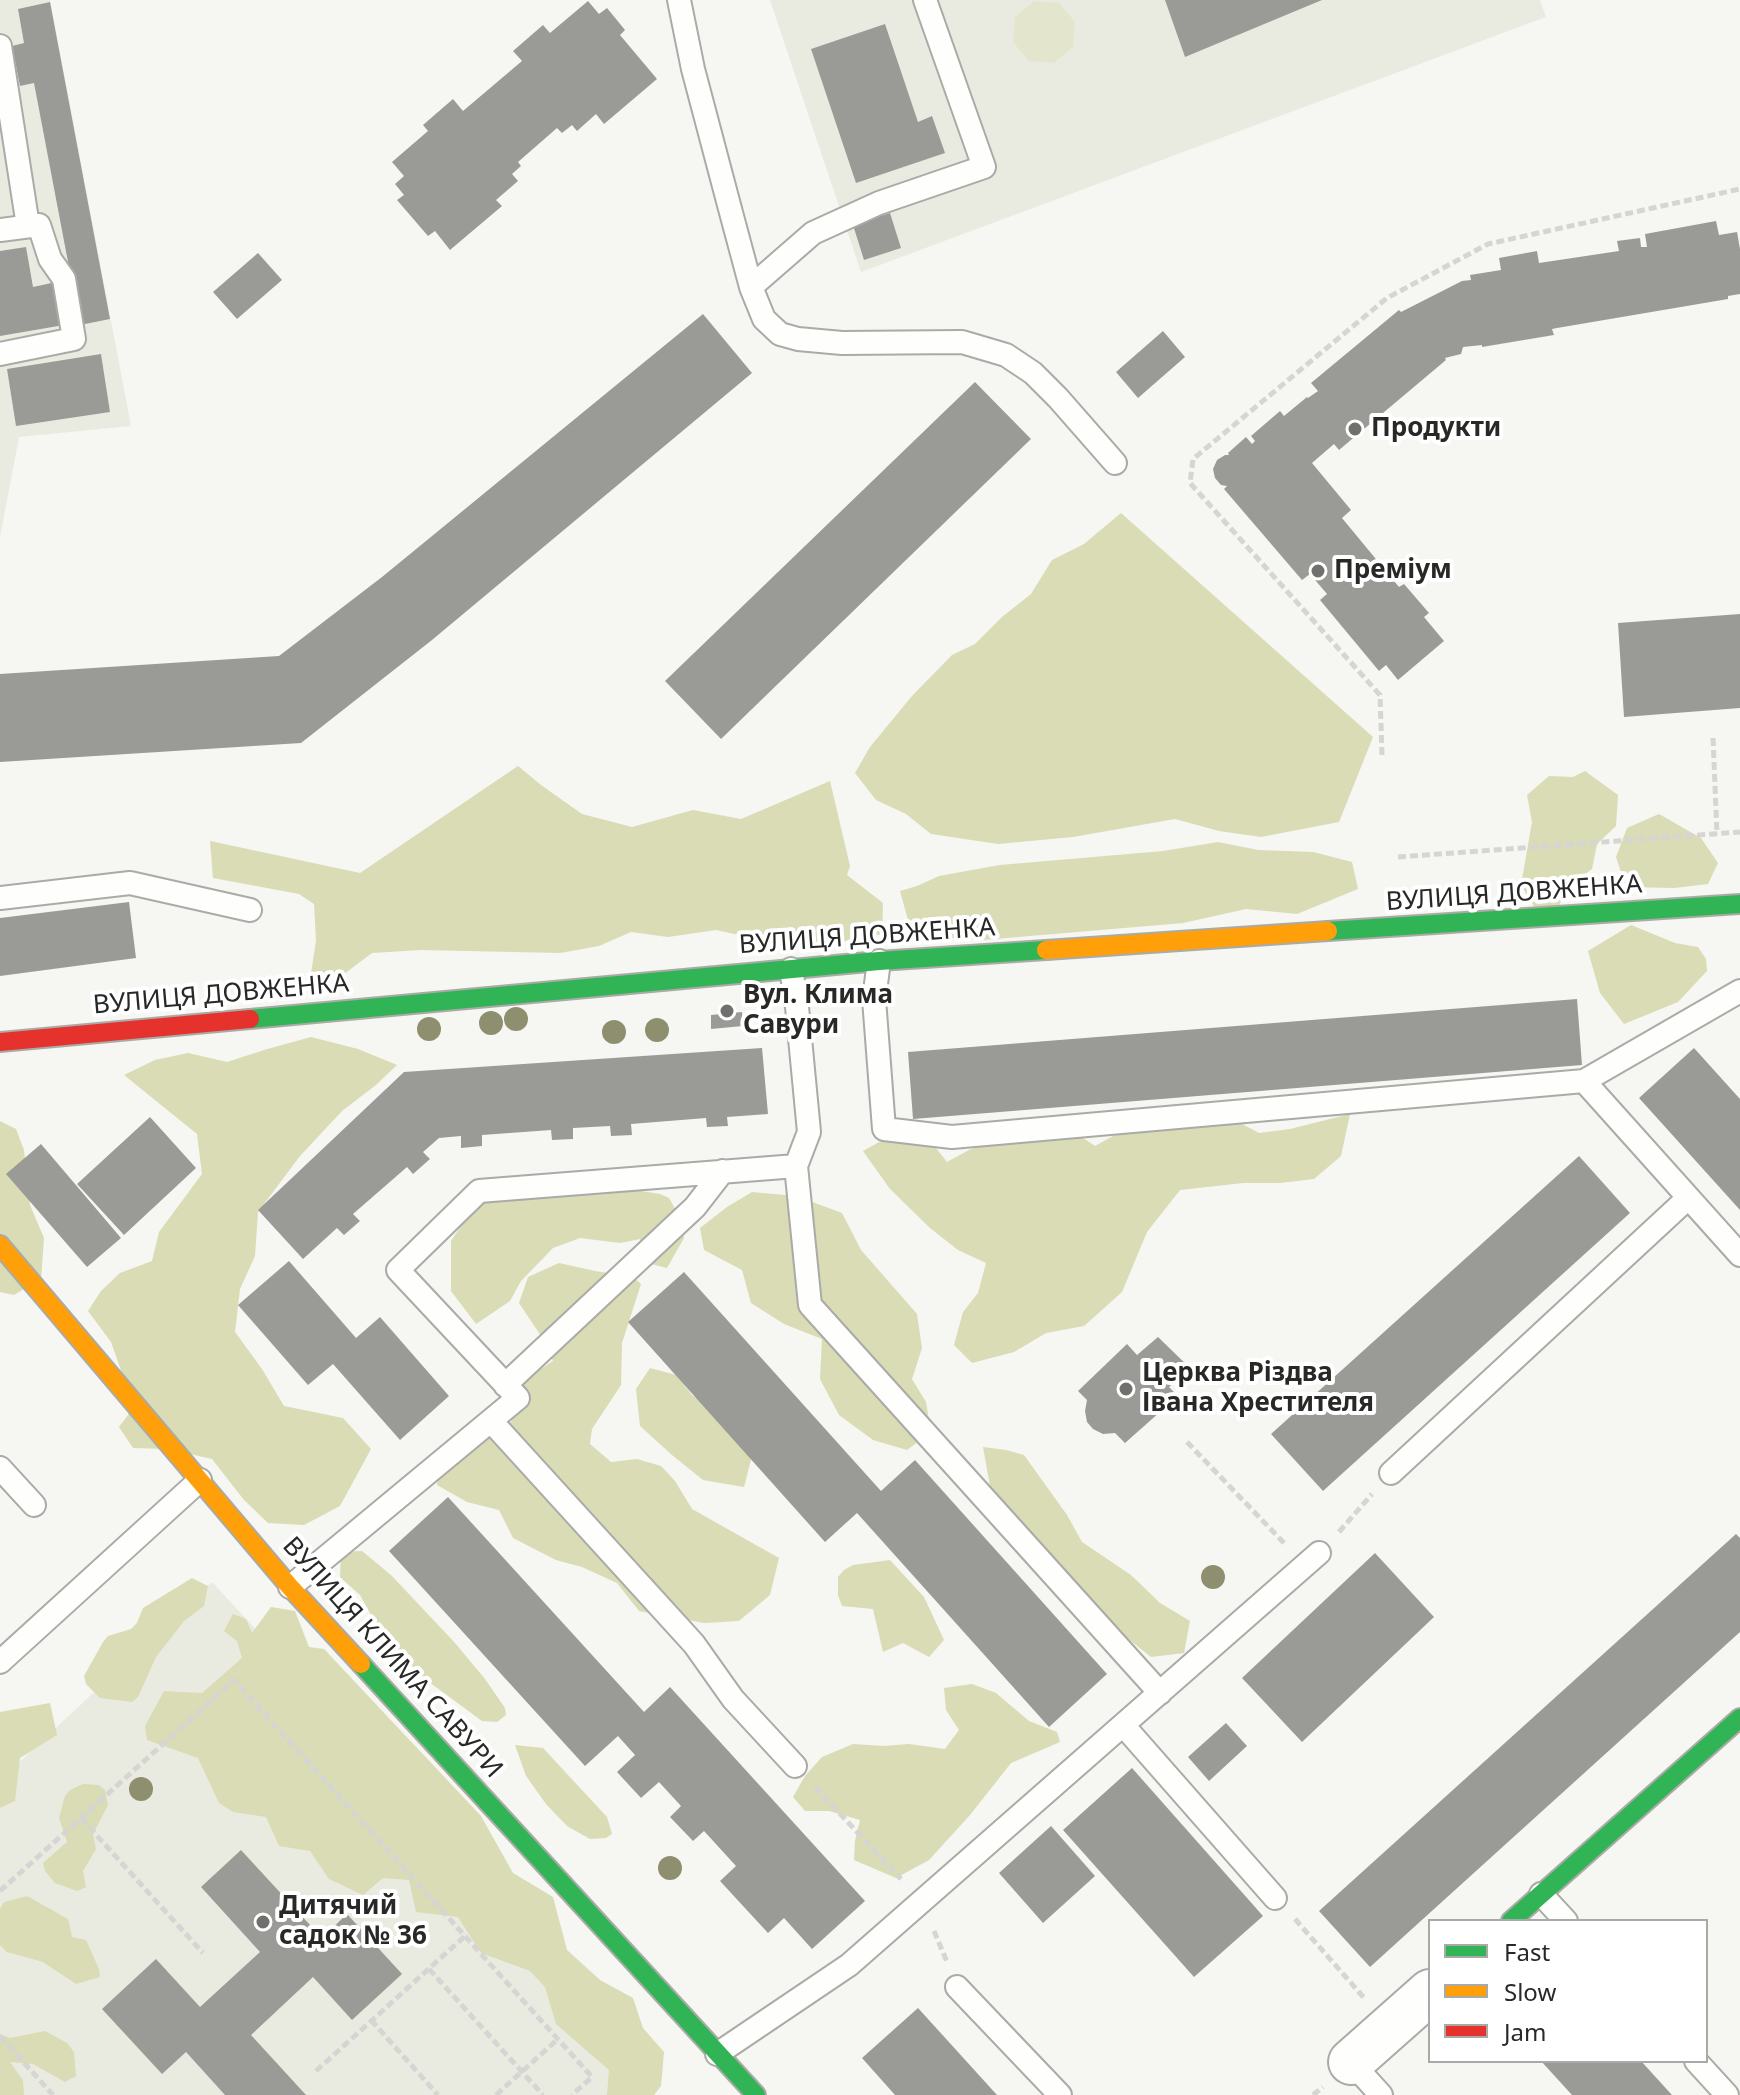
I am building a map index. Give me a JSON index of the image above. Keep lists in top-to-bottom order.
{
  "streets": {
    "street": ["ВУЛИЦЯ ДОВЖЕНКА", "ВУЛИЦЯ КЛИМА САВУРИ"]
  },
  "places": [
    "Продукти",
    "Преміум",
    "Вул. Клима Савури",
    "Церква Різдва Івана Хрестителя",
    "Дитячий садок № 36"
  ],
  "legend": ["Fast", "Slow", "Jam"]
}
